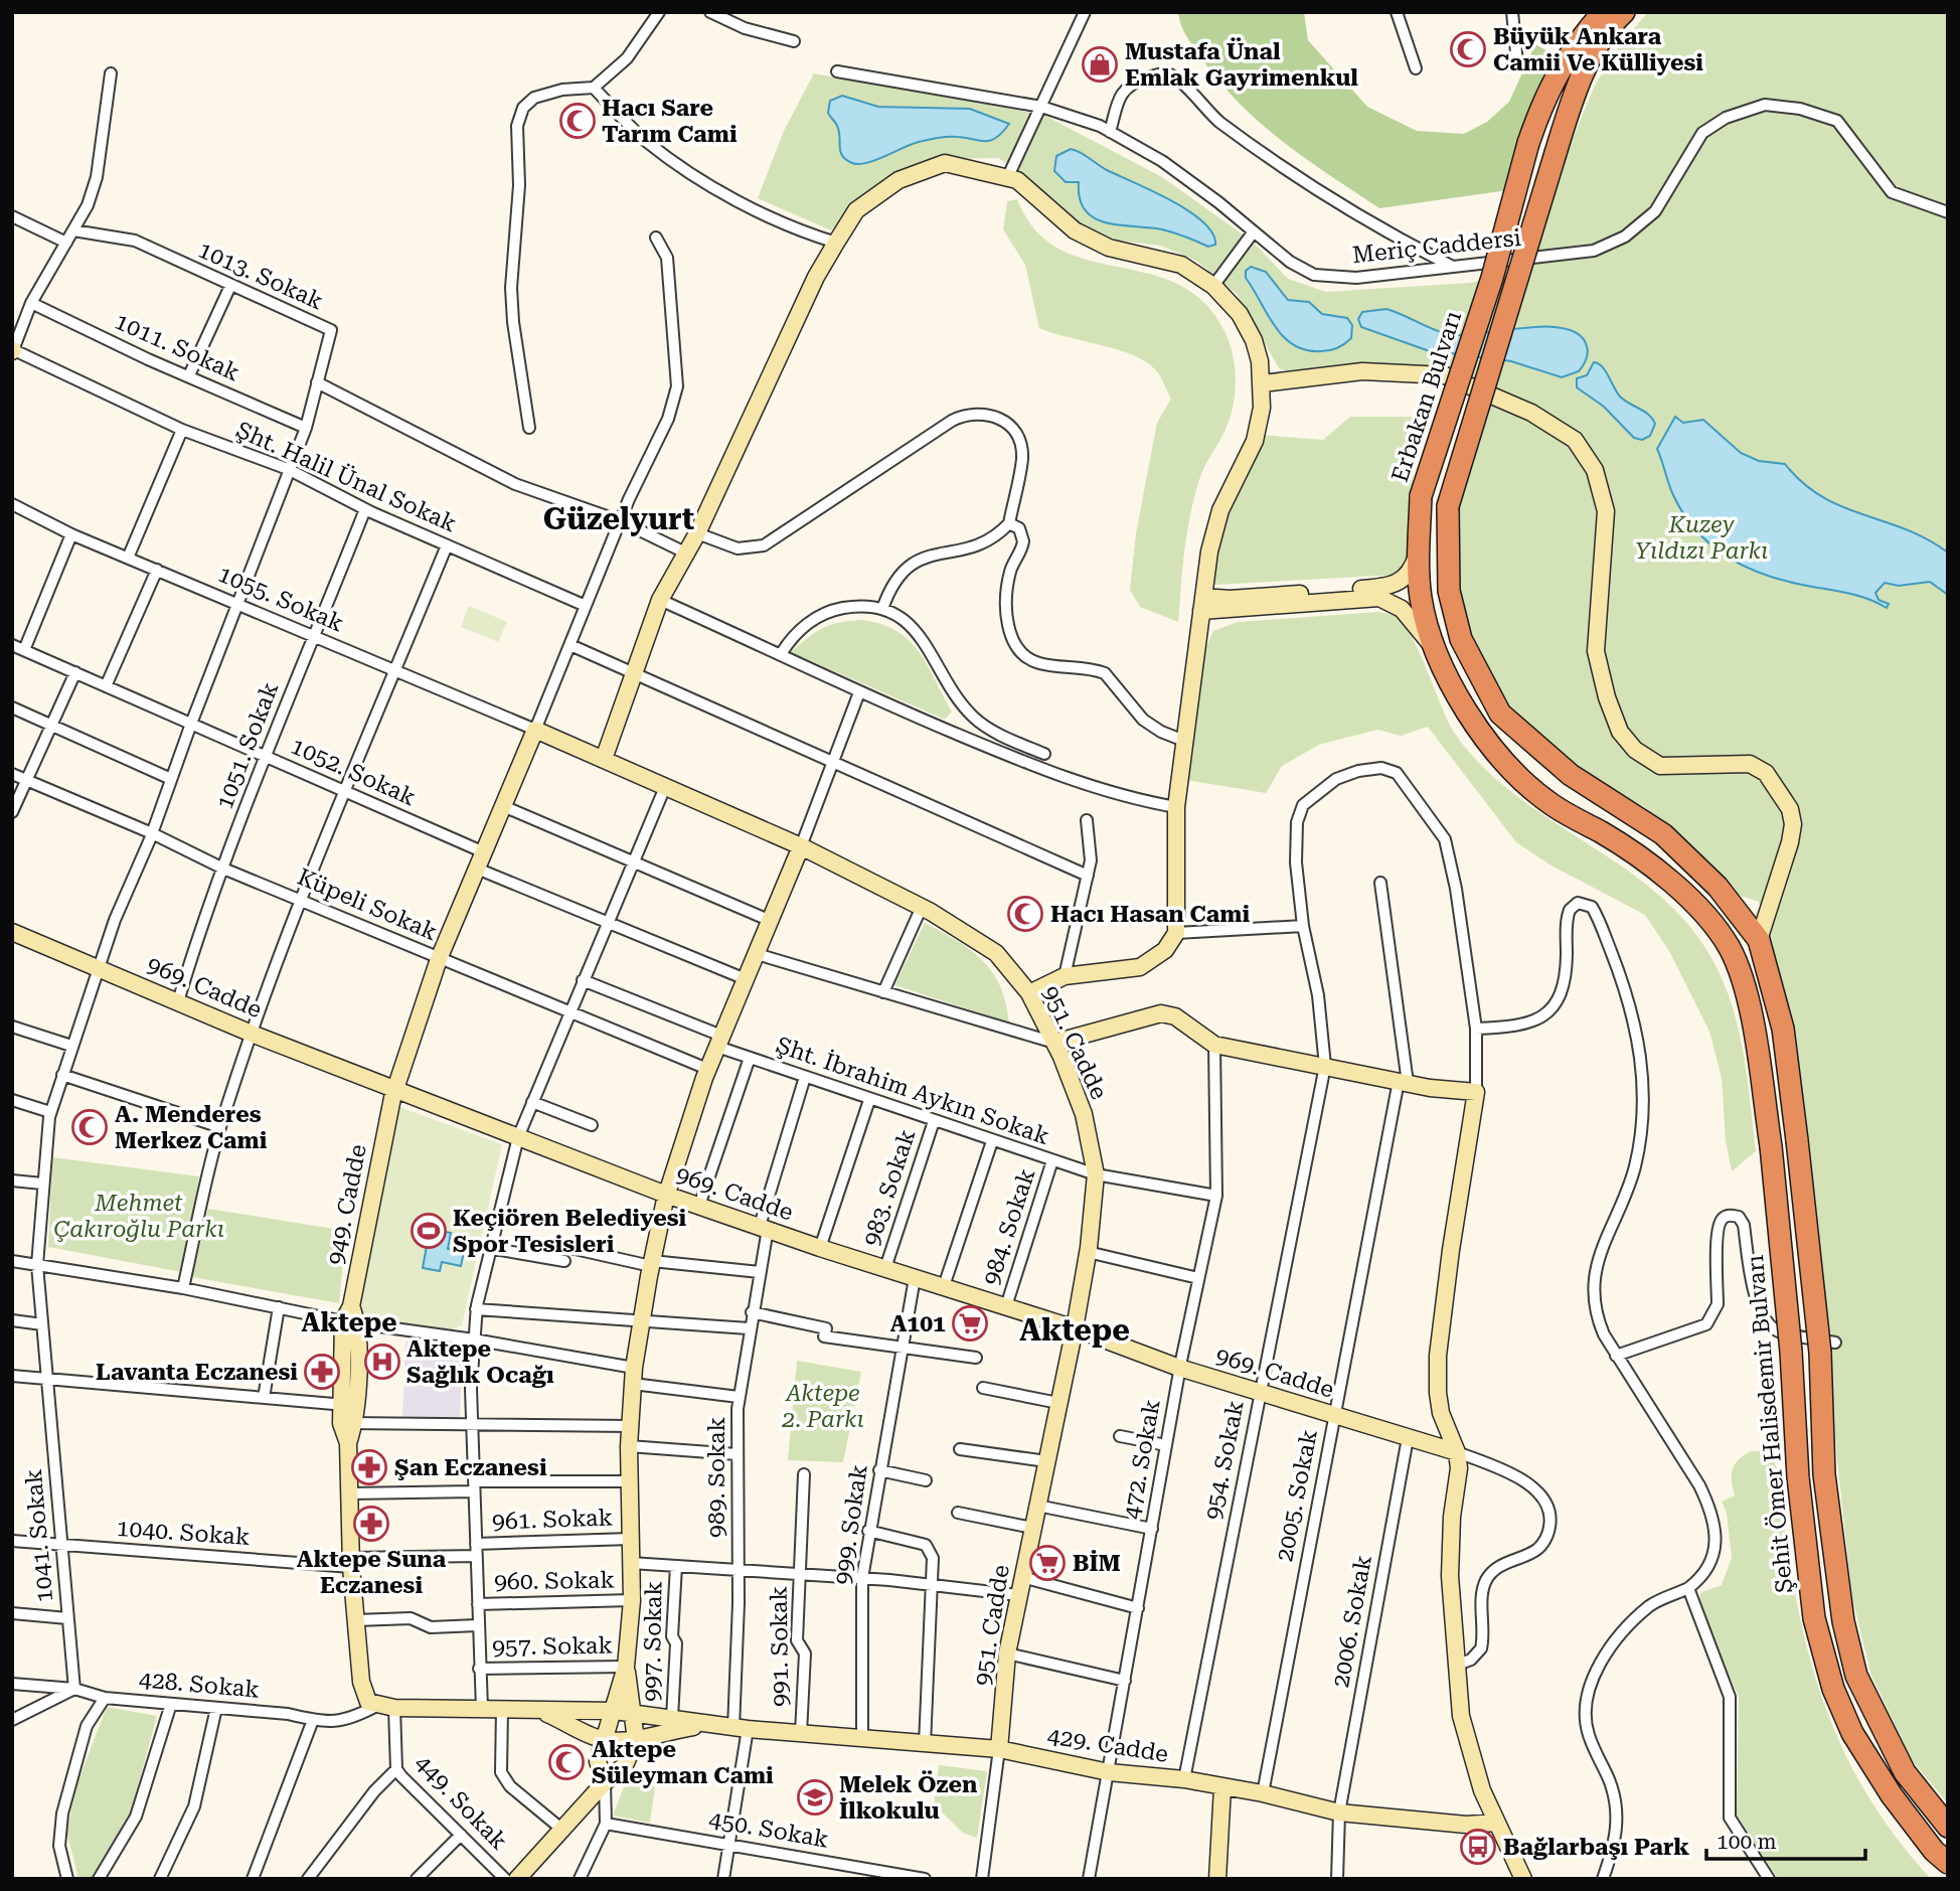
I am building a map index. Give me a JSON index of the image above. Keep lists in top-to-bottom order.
{
  "streets": {
    "highway": ["Erbakan Bulvarı", "Şehit Ömer Halisdemir Bulvarı"],
    "street": [
      "Meriç Caddersi",
      "1013. Sokak",
      "1011. Sokak",
      "Şht. Halil Ünal Sokak",
      "1055. Sokak",
      "1051. Sokak",
      "1052. Sokak",
      "Küpeli Sokak",
      "969. Cadde",
      "951. Cadde",
      "Şht. İbrahim Aykın Sokak",
      "983. Sokak",
      "949. Cadde",
      "984. Sokak",
      "472. Sokak",
      "954. Sokak",
      "989. Sokak",
      "2005. Sokak",
      "961. Sokak",
      "999. Sokak",
      "1040. Sokak",
      "1041. Sokak",
      "960. Sokak",
      "2006. Sokak",
      "997. Sokak",
      "957. Sokak",
      "991. Sokak",
      "428. Sokak",
      "429. Cadde",
      "449. Sokak",
      "450. Sokak"
    ]
  },
  "crossings": [
    ["1013. Sokak", "1011. Sokak"],
    ["1013. Sokak", "Şht. Halil Ünal Sokak"],
    ["1013. Sokak", "1055. Sokak"],
    ["1013. Sokak", "1052. Sokak"],
    ["1013. Sokak", "1041. Sokak"],
    ["Erbakan Bulvarı", "Şehit Ömer Halisdemir Bulvarı"],
    ["Şht. Halil Ünal Sokak", "1051. Sokak"],
    ["1055. Sokak", "1051. Sokak"],
    ["1055. Sokak", "951. Cadde"],
    ["1055. Sokak", "949. Cadde"],
    ["1051. Sokak", "1052. Sokak"],
    ["1051. Sokak", "Küpeli Sokak"],
    ["1051. Sokak", "969. Cadde"],
    ["1052. Sokak", "949. Cadde"],
    ["1052. Sokak", "1041. Sokak"],
    ["Küpeli Sokak", "949. Cadde"],
    ["Küpeli Sokak", "1041. Sokak"],
    ["969. Cadde", "951. Cadde"],
    ["969. Cadde", "983. Sokak"],
    ["969. Cadde", "949. Cadde"],
    ["969. Cadde", "984. Sokak"],
    ["969. Cadde", "472. Sokak"],
    ["969. Cadde", "954. Sokak"],
    ["969. Cadde", "989. Sokak"],
    ["969. Cadde", "2005. Sokak"],
    ["969. Cadde", "999. Sokak"],
    ["969. Cadde", "1041. Sokak"],
    ["969. Cadde", "2006. Sokak"],
    ["951. Cadde", "Şht. İbrahim Aykın Sokak"],
    ["951. Cadde", "949. Cadde"],
    ["951. Cadde", "429. Cadde"],
    ["Şht. İbrahim Aykın Sokak", "983. Sokak"],
    ["Şht. İbrahim Aykın Sokak", "984. Sokak"],
    ["Şht. İbrahim Aykın Sokak", "472. Sokak"],
    ["Şht. İbrahim Aykın Sokak", "989. Sokak"],
    ["949. Cadde", "1040. Sokak"],
    ["949. Cadde", "428. Sokak"],
    ["949. Cadde", "449. Sokak"],
    ["472. Sokak", "429. Cadde"],
    ["954. Sokak", "429. Cadde"],
    ["989. Sokak", "429. Cadde"],
    ["989. Sokak", "450. Sokak"],
    ["2005. Sokak", "429. Cadde"],
    ["999. Sokak", "429. Cadde"],
    ["1040. Sokak", "1041. Sokak"],
    ["1041. Sokak", "428. Sokak"],
    ["2006. Sokak", "429. Cadde"],
    ["991. Sokak", "429. Cadde"],
    ["428. Sokak", "449. Sokak"]
  ],
  "districts": ["Güzelyurt", "Aktepe", "Aktepe"],
  "parks": ["Kuzey Yıldızı Parkı", "Mehmet Çakıroğlu Parkı", "Aktepe 2. Parkı"],
  "places": {
    "mosque": [
      "Büyük Ankara Camii Ve Külliyesi",
      "Hacı Sare Tarım Cami",
      "Hacı Hasan Cami",
      "A. Menderes Merkez Cami",
      "Aktepe Süleyman Cami"
    ],
    "shop": ["Mustafa Ünal Emlak Gayrimenkul"],
    "sports": ["Keçiören Belediyesi Spor Tesisleri"],
    "supermarket": ["A101", "BİM"],
    "hospital": ["Aktepe Sağlık Ocağı"],
    "pharmacy": ["Lavanta Eczanesi", "Şan Eczanesi", "Aktepe Suna Eczanesi"],
    "school or university": ["Melek Özen İlkokulu"],
    "bus stop": ["Bağlarbaşı Park"]
  },
  "scale_bar": "100 m"
}
